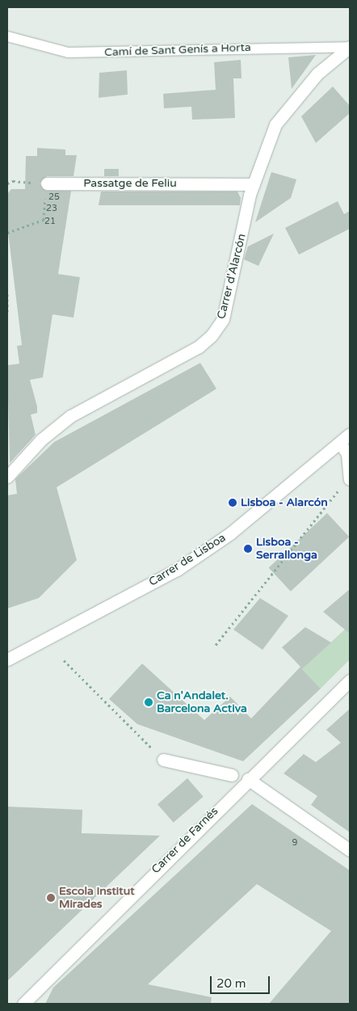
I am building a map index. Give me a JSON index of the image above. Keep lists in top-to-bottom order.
{
  "streets": {
    "street": [
      "Passatge de Feliu",
      "Carrer d'Alarcón",
      "Carrer de Lisboa",
      "Carrer de Farnés"
    ],
    "lane": ["Camí de Sant Genís a Horta"]
  },
  "crossings": [
    ["Camí de Sant Genís a Horta", "Carrer d'Alarcón"],
    ["Passatge de Feliu", "Carrer d'Alarcón"]
  ],
  "places": [
    "Lisboa - Alarcón",
    "Lisboa - Serrallonga",
    "Ca n'Andalet. Barcelona Activa",
    "Escola Institut Mirades"
  ],
  "house_numbers": [
    "25",
    "23",
    "21",
    "9"
  ],
  "scale_bar": "20 m"
}
